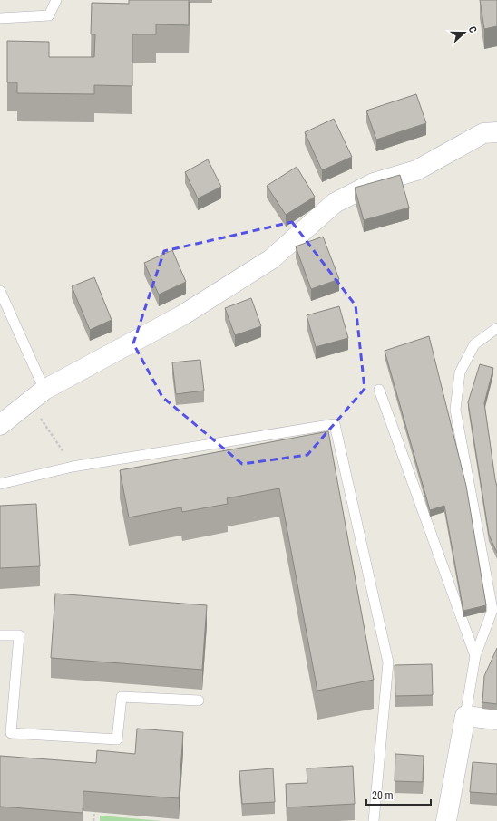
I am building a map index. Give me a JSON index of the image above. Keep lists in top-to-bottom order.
{
  "scale_bar": "20 m",
  "north": "right"
}
